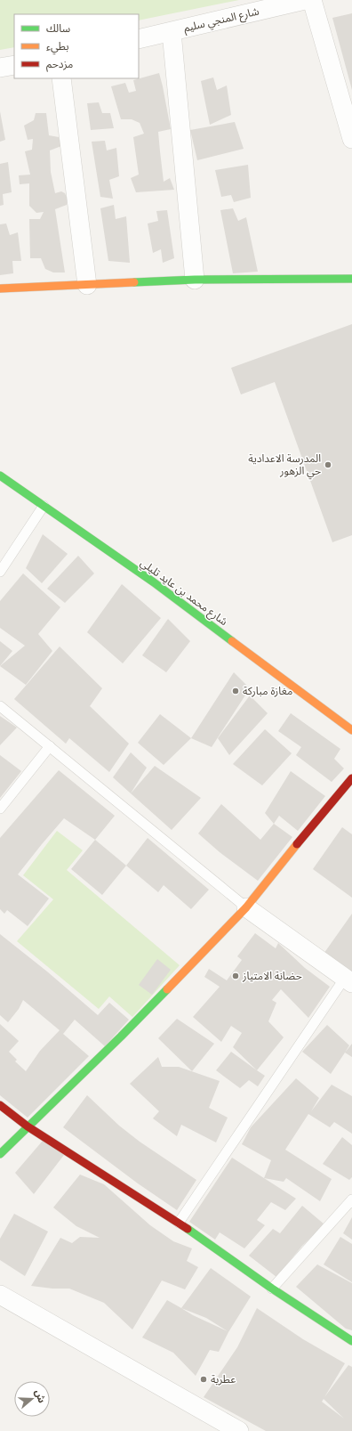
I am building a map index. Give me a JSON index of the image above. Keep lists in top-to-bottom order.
{
  "streets": {
    "street": ["شارع المنجي سليم", "شارع محمد بن عايد تليلي"]
  },
  "places": [
    "المدرسة الاعدادية حي الزهور",
    "مغازة مباركة",
    "حضانة الامتياز",
    "عطرية"
  ],
  "legend": ["سالك", "بطيء", "مزدحم"],
  "north": "right"
}
